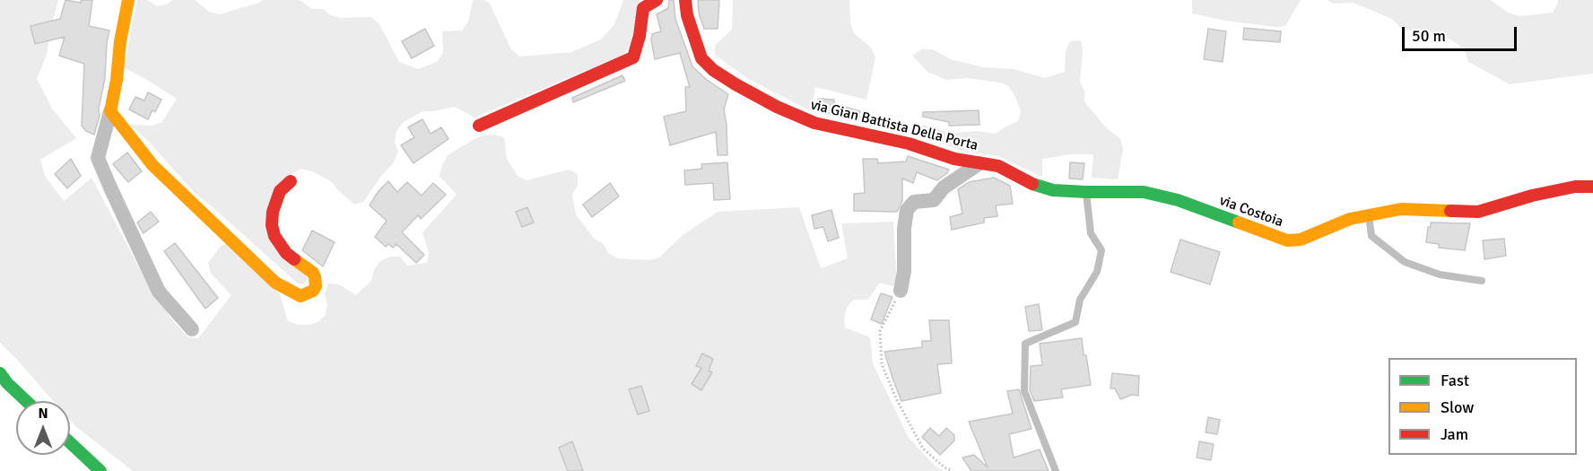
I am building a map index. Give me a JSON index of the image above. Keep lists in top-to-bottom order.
{
  "streets": {
    "street": ["via Gian Battista Della Porta", "via Costoia"]
  },
  "crossings": [
    ["via Gian Battista Della Porta", "via Costoia"]
  ],
  "legend": ["Fast", "Slow", "Jam"],
  "scale_bar": "50 m",
  "north": "top"
}
